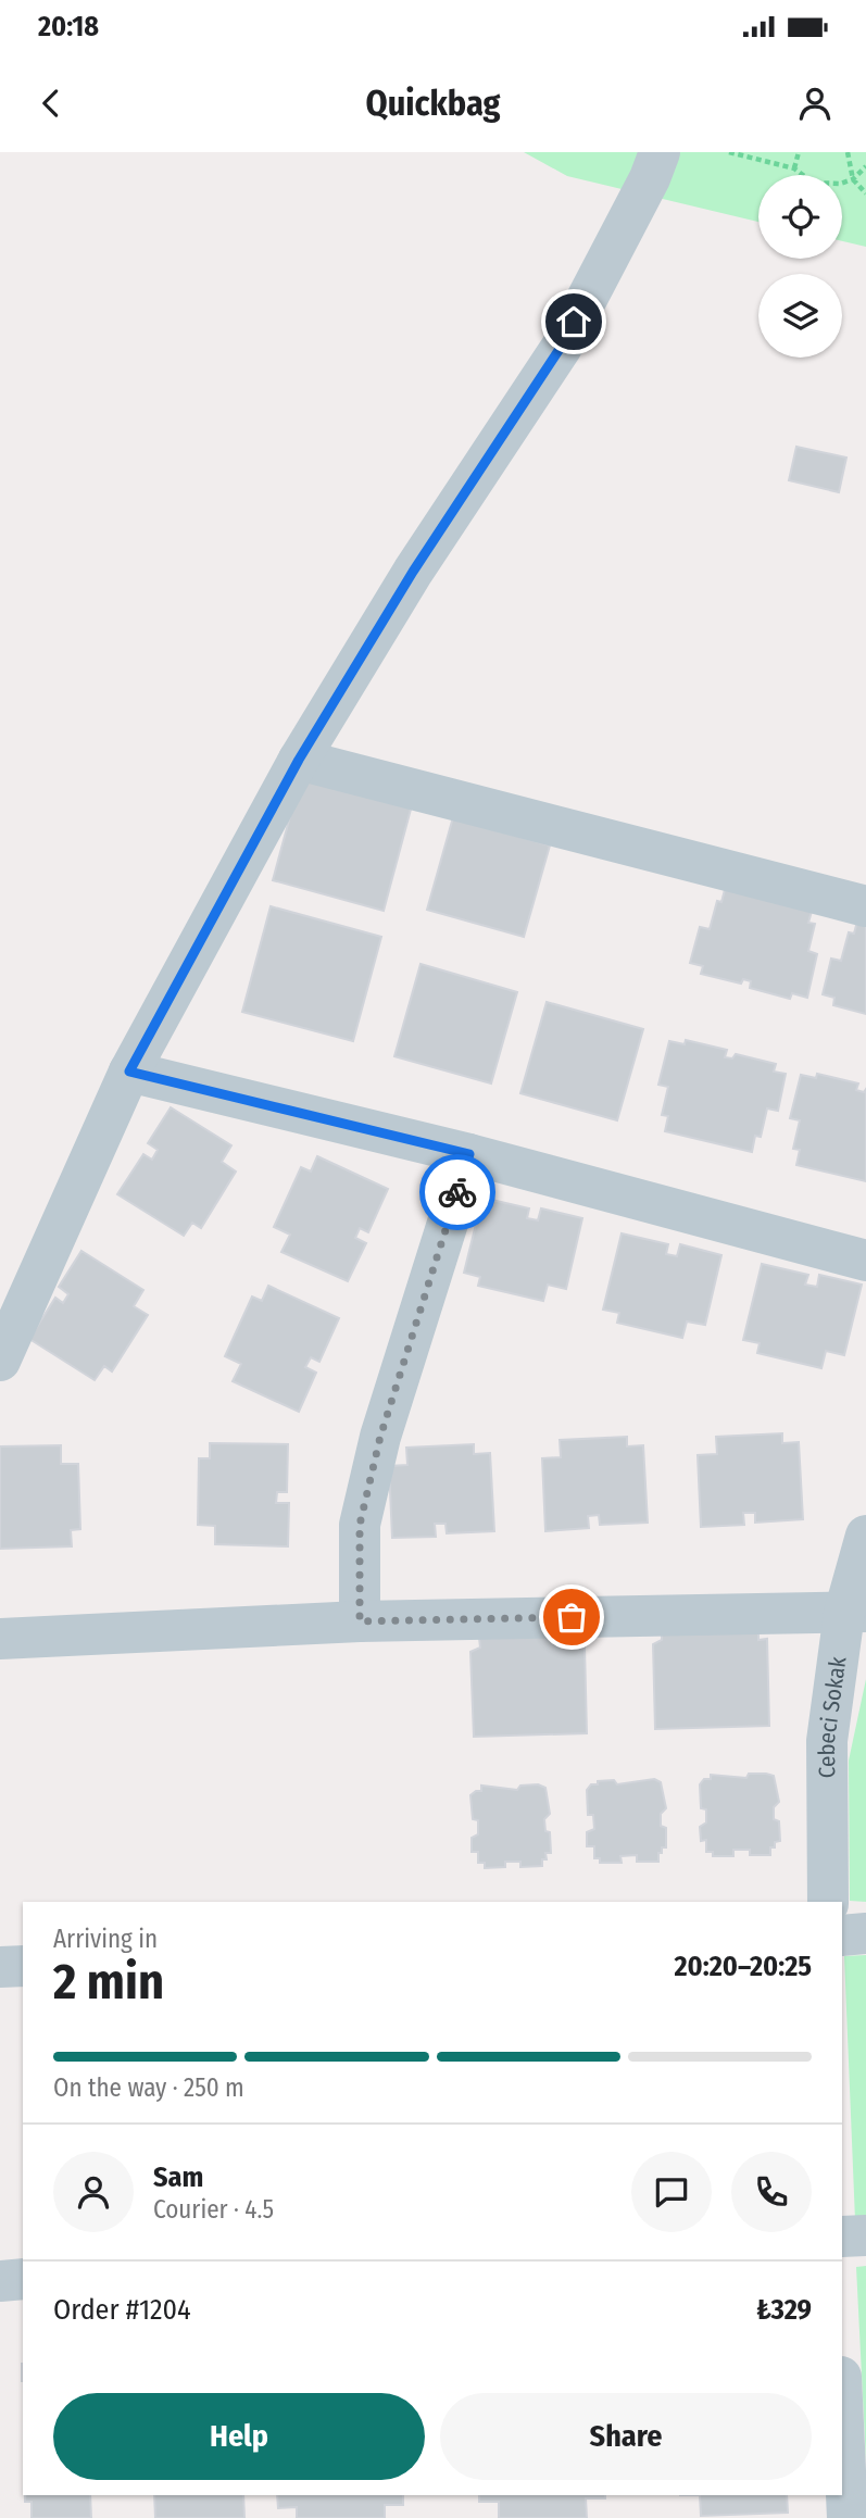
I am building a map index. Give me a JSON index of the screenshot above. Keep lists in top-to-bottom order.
{
  "streets": {
    "street": ["Cebeci Sokak"]
  },
  "page": {
    "status": "20:18",
    "header": "Quickbag",
    "heading": ["2 min", "Arriving in", "20:20–20:25"],
    "panel": [
      "Sam",
      "Courier · 4.5",
      "Order #1204",
      "₺329"
    ],
    "bar": "On the way · 250 m",
    "buttons": ["Help", "Share"]
  }
}
